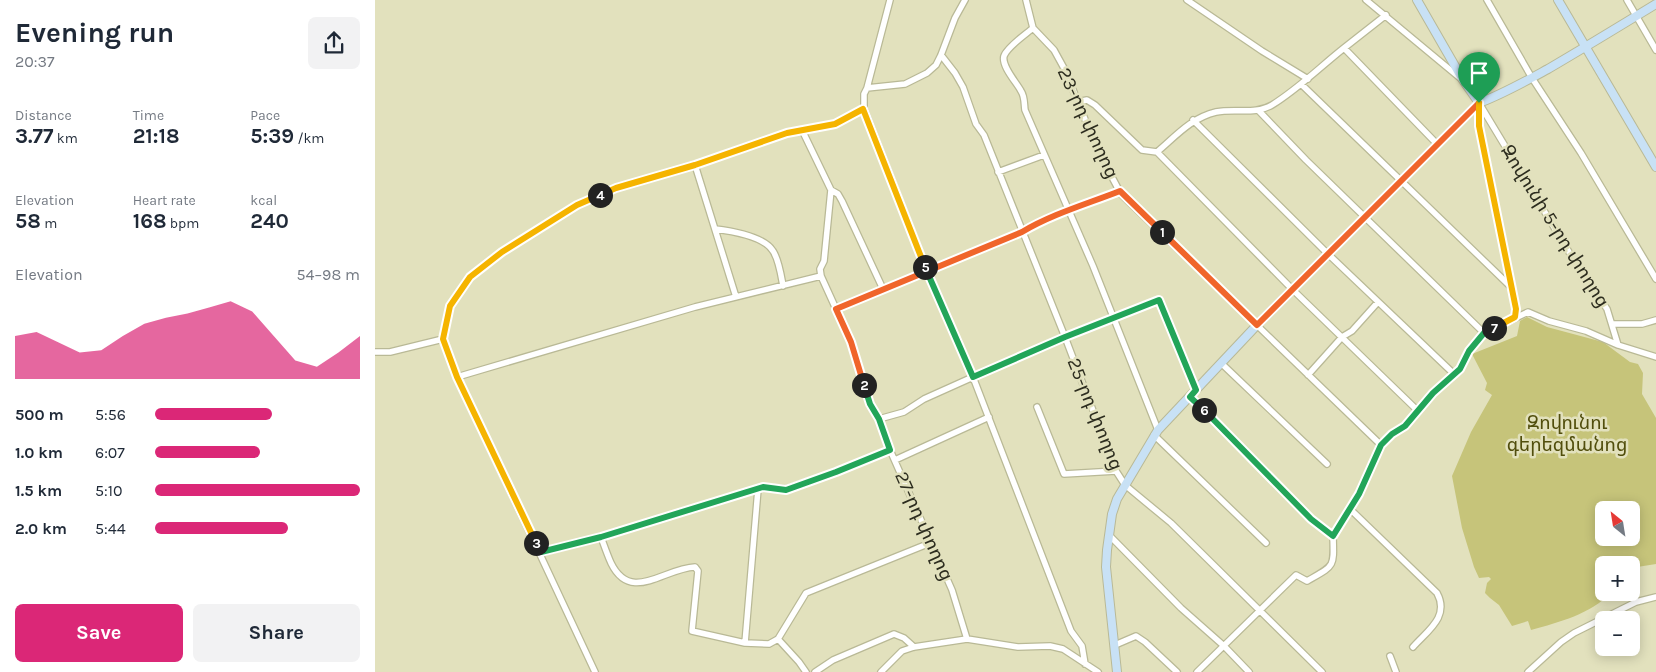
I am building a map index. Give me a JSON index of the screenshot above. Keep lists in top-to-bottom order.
{
  "streets": {
    "street": [
      "23-րդ փողոց",
      "Զովունի 5-րդ փողոց",
      "25-րդ փողոց",
      "27-րդ փողոց"
    ]
  },
  "parks": ["Զովունու գերեզմանոց"],
  "north": "top left",
  "page": {
    "heading": ["Evening run", "20:37"],
    "stats": [
      ["Distance", "3.77 km"],
      ["Time", "21:18"],
      ["Pace", "5:39 /km"],
      ["Elevation", "58 m"],
      ["Heart rate", "168 bpm"],
      ["kcal", "240"]
    ],
    "pins": [
      "4",
      "1",
      "5",
      "7",
      "2",
      "6",
      "3"
    ],
    "chart": ["Elevation", "54–98 m"],
    "list": [
      {
        "name": "500 m",
        "note": "5:56"
      },
      {
        "name": "1.0 km",
        "note": "6:07"
      },
      {
        "name": "1.5 km",
        "note": "5:10"
      },
      {
        "name": "2.0 km",
        "note": "5:44"
      }
    ],
    "map_buttons": ["+", "−"],
    "buttons": ["Save", "Share"]
  }
}
